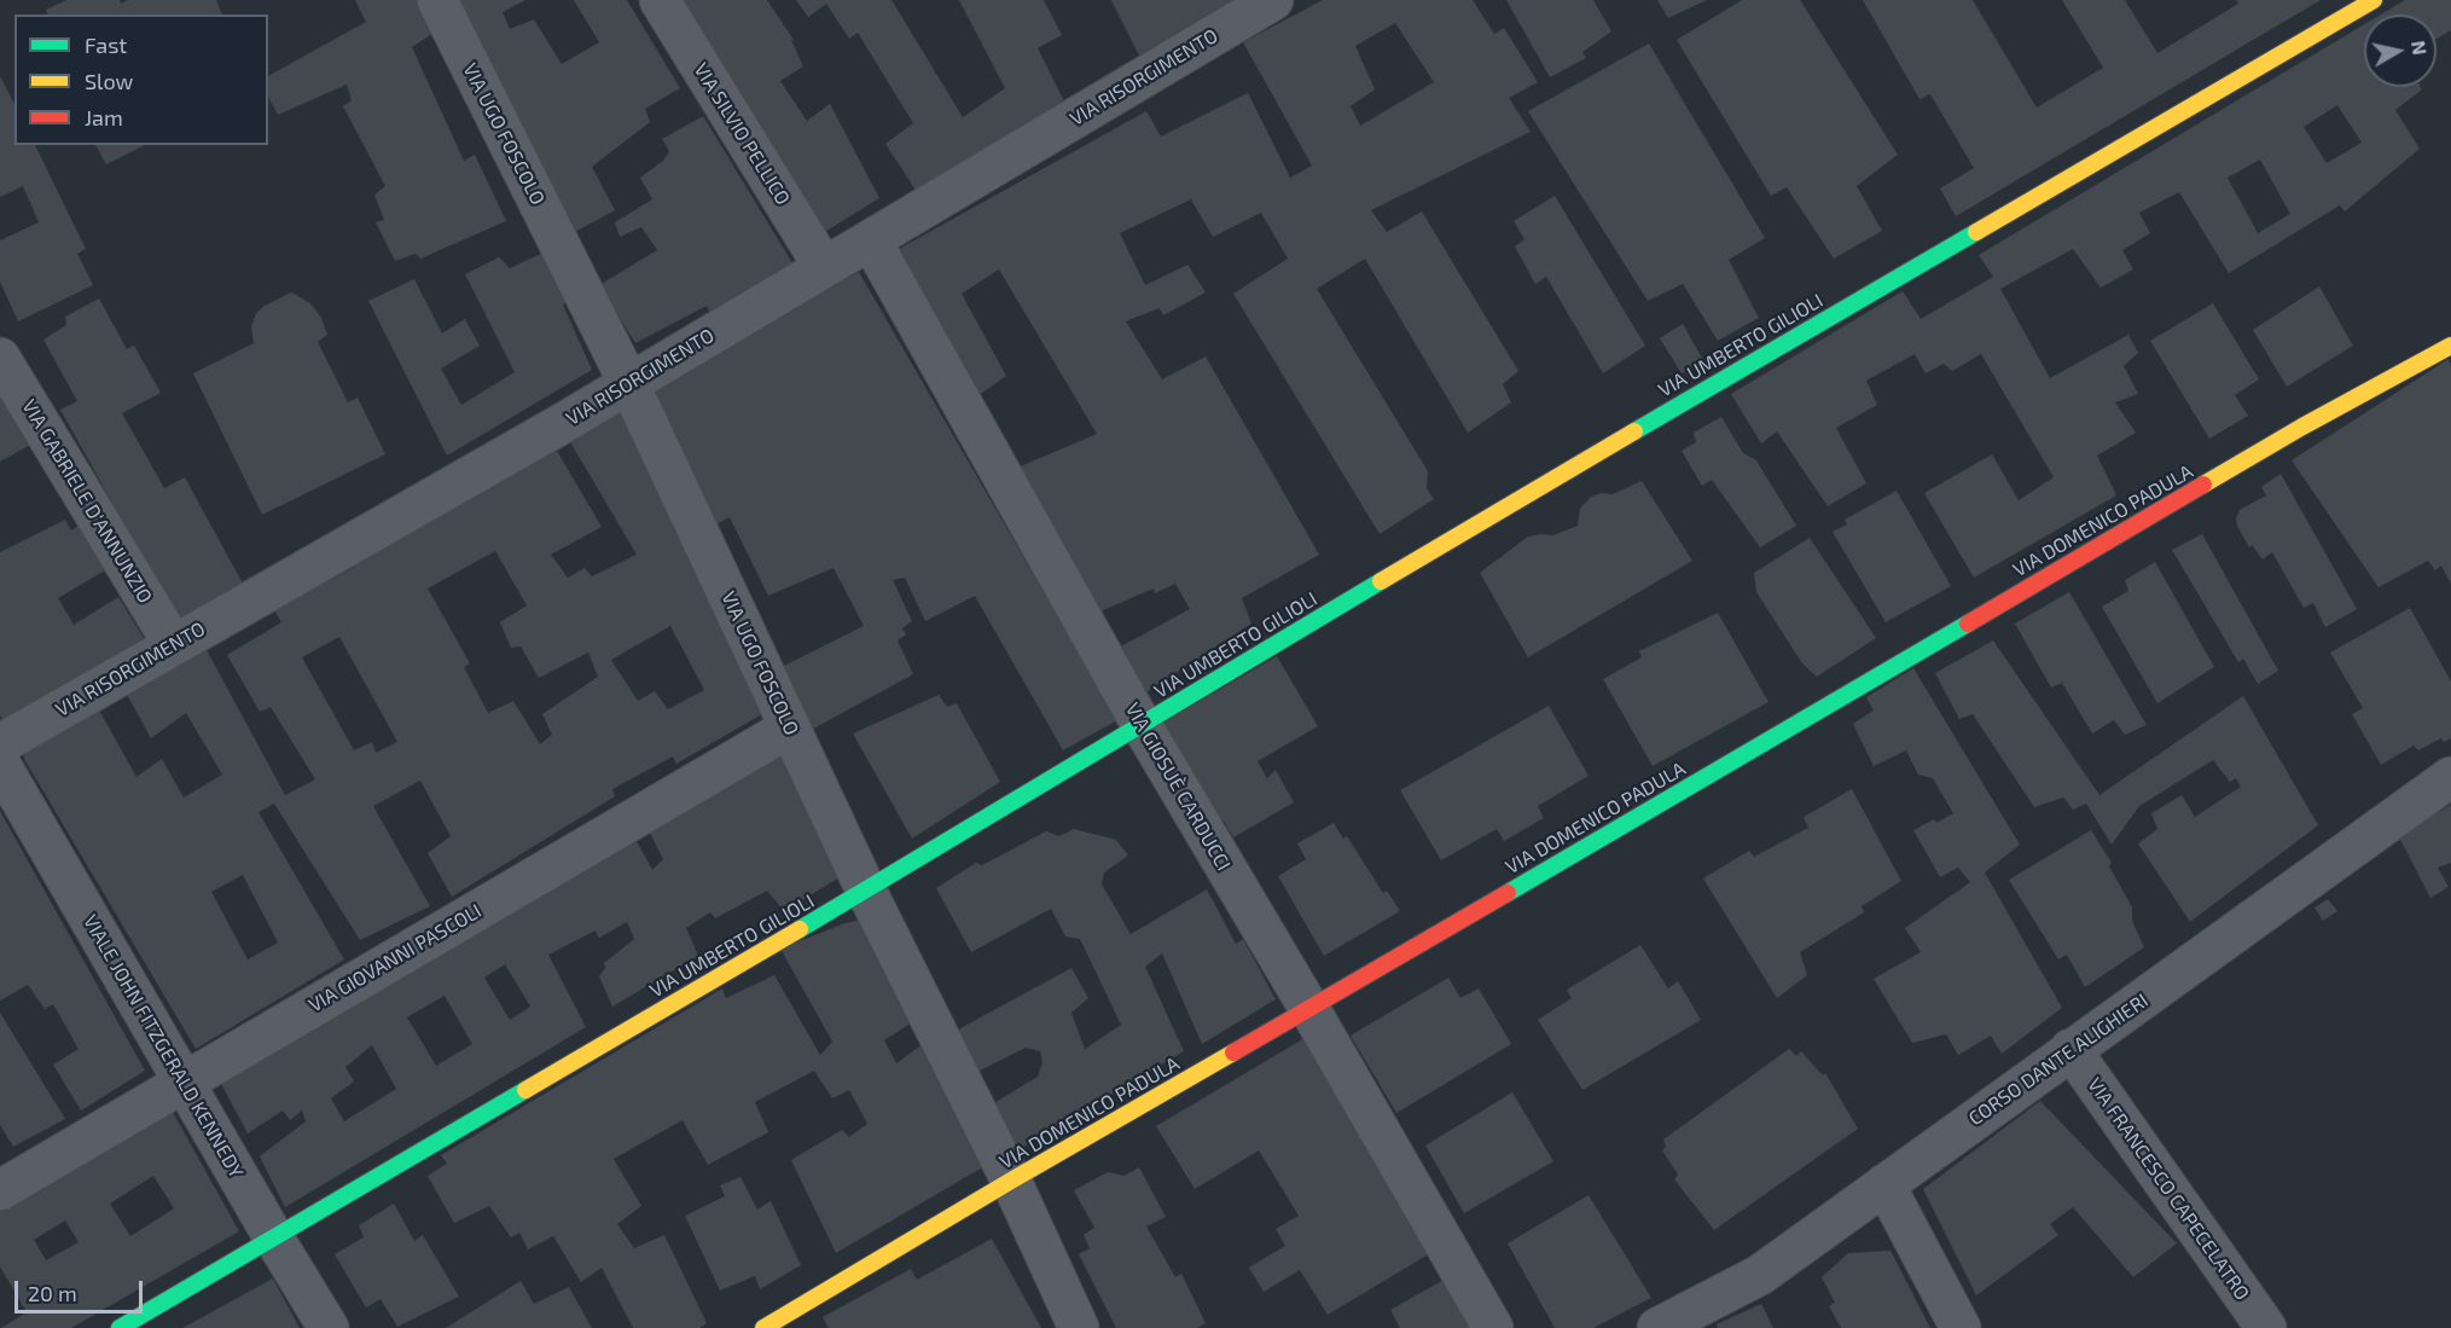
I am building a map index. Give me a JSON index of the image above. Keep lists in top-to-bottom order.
{
  "streets": {
    "street": [
      "VIA RISORGIMENTO",
      "VIA UGO FOSCOLO",
      "VIA SILVIO PELLICO",
      "VIA UMBERTO GILIOLI",
      "VIA GABRIELE D'ANNUNZIO",
      "VIA DOMENICO PADULA",
      "VIA GIOSUÈ CARDUCCI",
      "VIA GIOVANNI PASCOLI",
      "VIALE JOHN FITZGERALD KENNEDY",
      "CORSO DANTE ALIGHIERI",
      "VIA FRANCESCO CAPECELATRO"
    ]
  },
  "crossings": [
    ["VIA RISORGIMENTO", "VIA UGO FOSCOLO"],
    ["VIA RISORGIMENTO", "VIA SILVIO PELLICO"],
    ["VIA RISORGIMENTO", "VIA GABRIELE D'ANNUNZIO"],
    ["VIA RISORGIMENTO", "VIA GIOSUÈ CARDUCCI"],
    ["VIA UGO FOSCOLO", "VIA UMBERTO GILIOLI"],
    ["VIA UGO FOSCOLO", "VIA DOMENICO PADULA"],
    ["VIA UGO FOSCOLO", "VIA GIOVANNI PASCOLI"],
    ["VIA UMBERTO GILIOLI", "VIA GIOSUÈ CARDUCCI"],
    ["VIA UMBERTO GILIOLI", "VIALE JOHN FITZGERALD KENNEDY"],
    ["VIA DOMENICO PADULA", "VIA GIOSUÈ CARDUCCI"],
    ["VIA GIOVANNI PASCOLI", "VIALE JOHN FITZGERALD KENNEDY"],
    ["CORSO DANTE ALIGHIERI", "VIA FRANCESCO CAPECELATRO"]
  ],
  "legend": ["Fast", "Slow", "Jam"],
  "scale_bar": "20 m",
  "north": "right"
}
